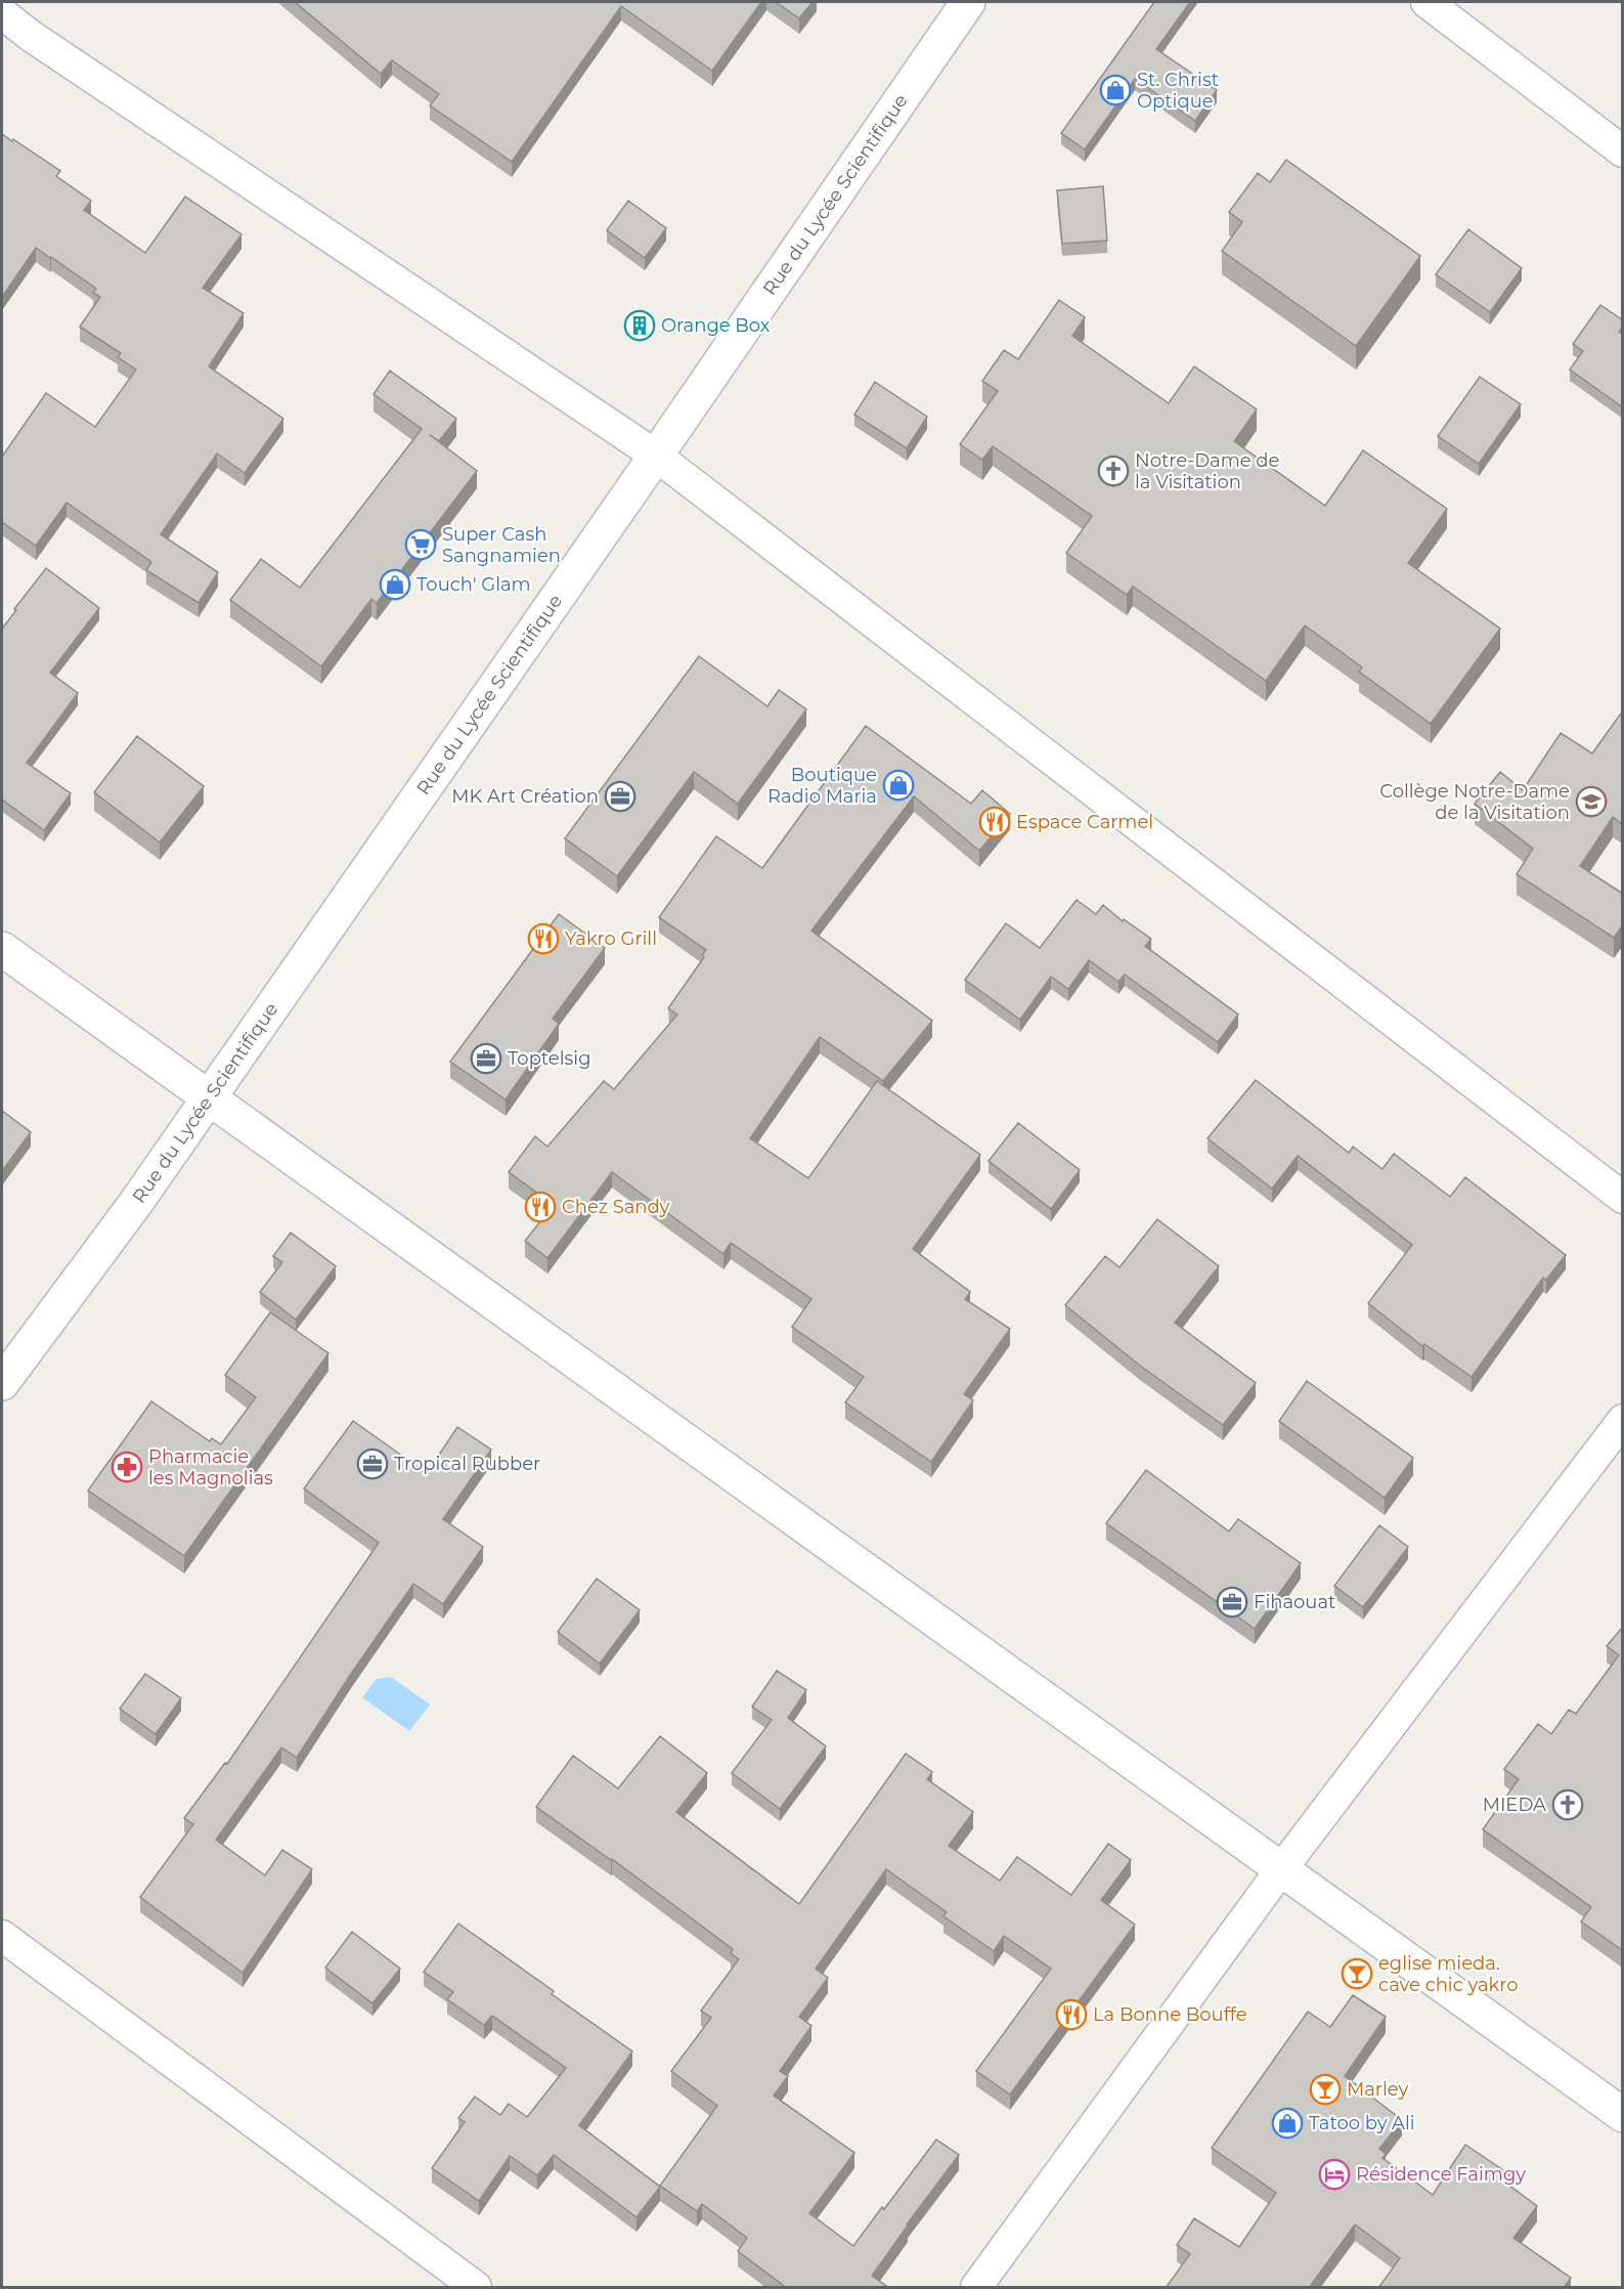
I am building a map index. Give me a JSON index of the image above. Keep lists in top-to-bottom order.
{
  "streets": {
    "street": ["Rue du Lycée Scientifique"]
  },
  "places": {
    "shop": [
      "St. Christ Optique",
      "Touch' Glam",
      "Boutique Radio Maria",
      "Tatoo by Ali"
    ],
    "building": ["Orange Box"],
    "church": ["Notre-Dame de la Visitation", "MIEDA"],
    "supermarket": ["Super Cash Sangnamien"],
    "office": [
      "MK Art Création",
      "Toptelsig",
      "Tropical Rubber",
      "Fihaouat"
    ],
    "school or university": ["Collège Notre-Dame de la Visitation"],
    "restaurant": [
      "Espace Carmel",
      "Yakro Grill",
      "Chez Sandy",
      "La Bonne Bouffe"
    ],
    "pharmacy": ["Pharmacie les Magnolias"],
    "bar": ["eglise mieda. cave chic yakro", "Marley"],
    "hotel": ["Résidence Faimgy"]
  }
}
